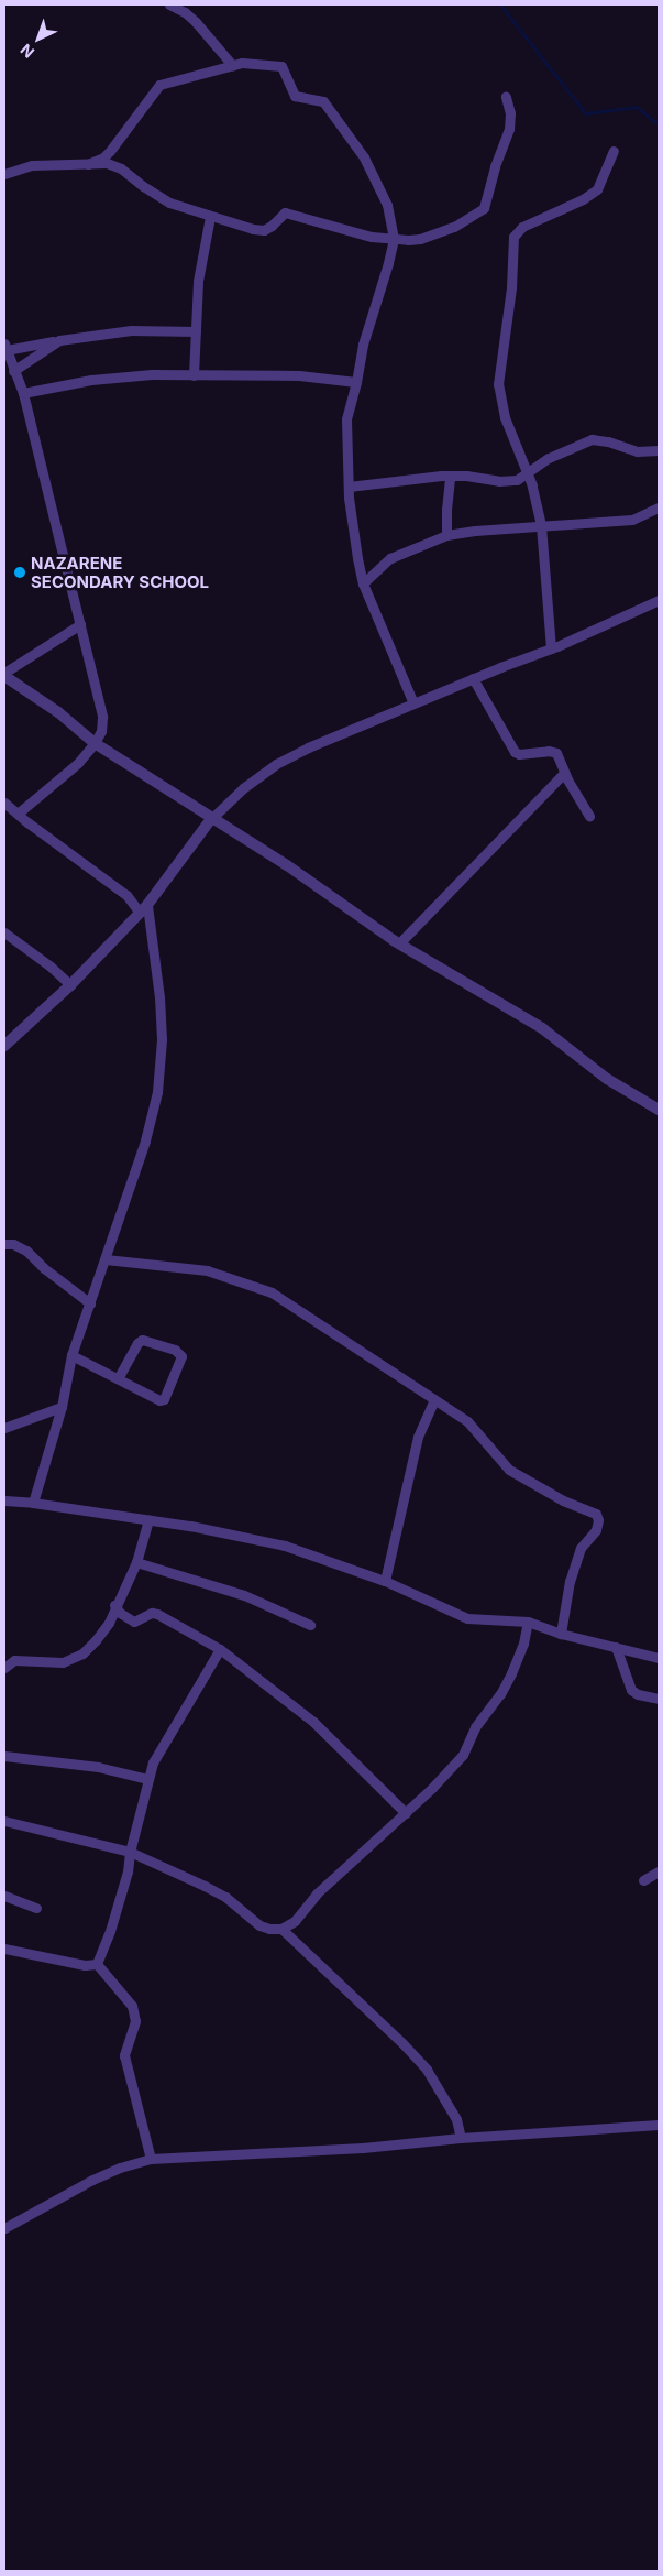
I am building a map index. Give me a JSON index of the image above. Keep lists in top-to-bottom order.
{
  "places": ["NAZARENE SECONDARY SCHOOL"],
  "north": "bottom left"
}
